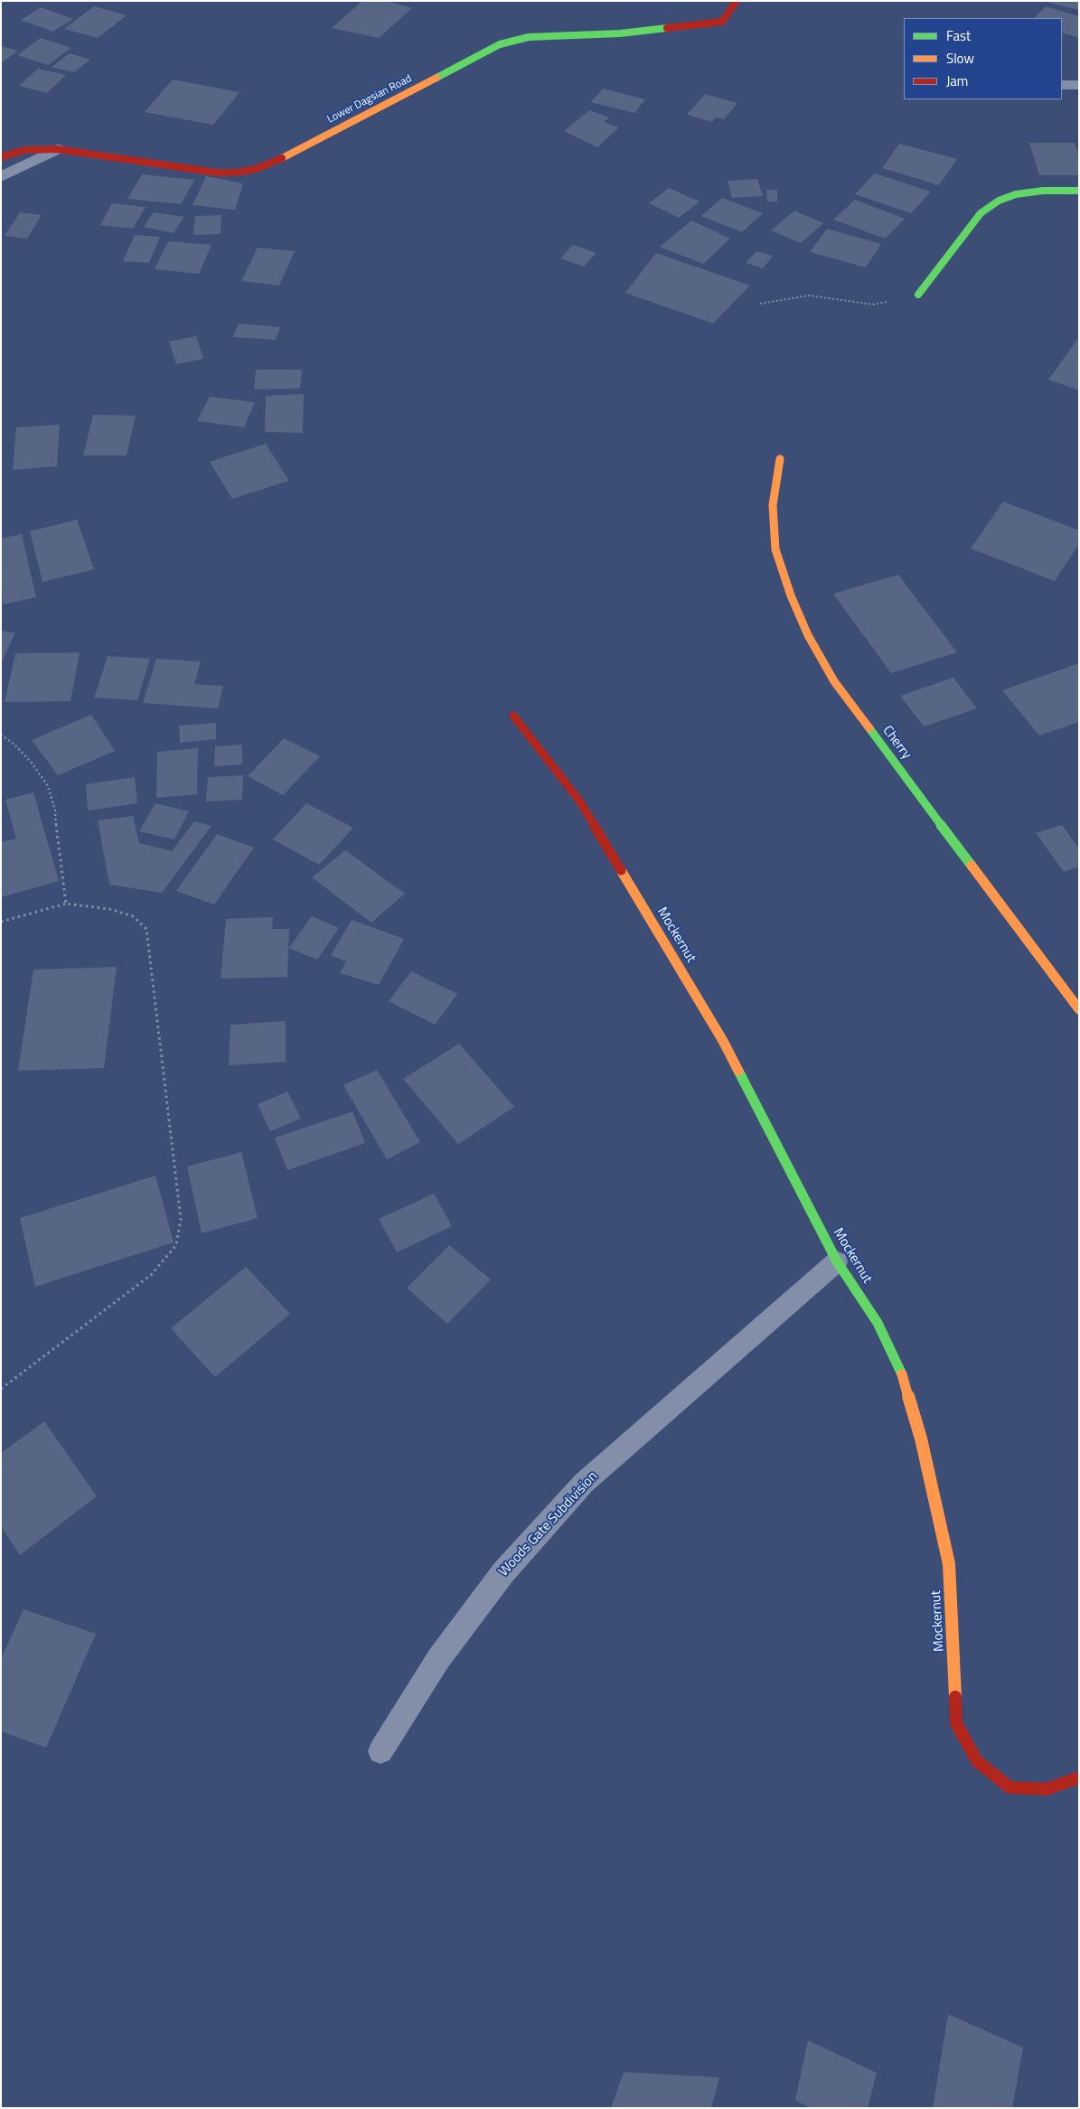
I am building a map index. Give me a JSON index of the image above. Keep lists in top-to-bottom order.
{
  "streets": {
    "street": ["Lower Dagsian Road", "Cherry", "Mockernut"],
    "lane": ["Woods Gate Subdivision"]
  },
  "crossings": [
    ["Mockernut", "Woods Gate Subdivision"]
  ],
  "legend": ["Fast", "Slow", "Jam"]
}
